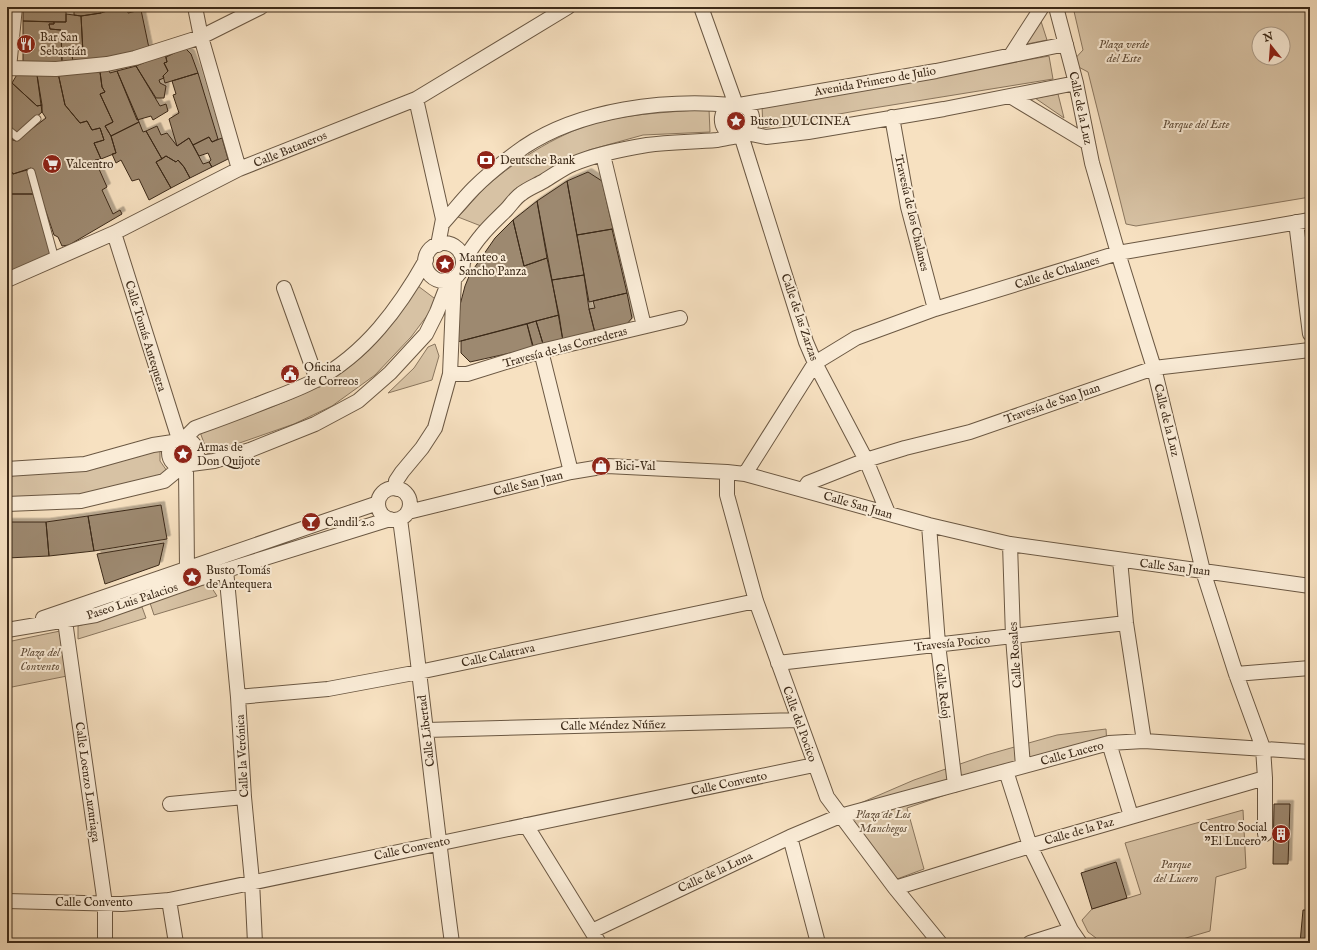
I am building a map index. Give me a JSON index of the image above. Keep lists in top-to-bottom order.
{
  "streets": {
    "street": [
      "Avenida Primero de Julio",
      "Calle de la Luz",
      "Calle Bataneros",
      "Travesía de los Chalanes",
      "Calle de Chalanes",
      "Calle de las Zarzas",
      "Calle Tomás Antequera",
      "Travesía de las Correderas",
      "Travesía de San Juan",
      "Calle San Juan",
      "Paseo Luis Palacios",
      "Travesía Pocico",
      "Calle Calatrava",
      "Calle Rosales",
      "Calle Reloj",
      "Calle del Pocico",
      "Calle Méndez Núñez",
      "Calle Libertad",
      "Calle Lucero",
      "Calle la Verónica",
      "Calle Loenzo Luzuriaga",
      "Calle Convento",
      "Calle de la Paz",
      "Calle de la Luna"
    ]
  },
  "crossings": [
    ["Avenida Primero de Julio", "Calle de la Luz"],
    ["Avenida Primero de Julio", "Calle de las Zarzas"],
    ["Calle de la Luz", "Calle de Chalanes"],
    ["Calle de la Luz", "Travesía de San Juan"],
    ["Calle de la Luz", "Calle San Juan"],
    ["Calle de la Luz", "Calle Lucero"],
    ["Calle de la Luz", "Calle de la Paz"],
    ["Calle Bataneros", "Calle Tomás Antequera"],
    ["Travesía de los Chalanes", "Calle de Chalanes"],
    ["Calle de Chalanes", "Calle de las Zarzas"],
    ["Calle de las Zarzas", "Travesía de San Juan"],
    ["Calle de las Zarzas", "Calle San Juan"],
    ["Travesía de San Juan", "Calle San Juan"],
    ["Calle San Juan", "Paseo Luis Palacios"],
    ["Calle San Juan", "Calle Rosales"],
    ["Calle San Juan", "Calle Reloj"],
    ["Calle San Juan", "Calle del Pocico"],
    ["Calle San Juan", "Calle Libertad"],
    ["Paseo Luis Palacios", "Calle Libertad"],
    ["Paseo Luis Palacios", "Calle la Verónica"],
    ["Paseo Luis Palacios", "Calle Loenzo Luzuriaga"],
    ["Travesía Pocico", "Calle Rosales"],
    ["Travesía Pocico", "Calle Reloj"],
    ["Travesía Pocico", "Calle del Pocico"],
    ["Calle Calatrava", "Calle del Pocico"],
    ["Calle Calatrava", "Calle Libertad"],
    ["Calle Calatrava", "Calle la Verónica"],
    ["Calle Rosales", "Calle Lucero"],
    ["Calle Reloj", "Calle Lucero"],
    ["Calle del Pocico", "Calle Méndez Núñez"],
    ["Calle del Pocico", "Calle Lucero"],
    ["Calle del Pocico", "Calle Convento"],
    ["Calle del Pocico", "Calle de la Paz"],
    ["Calle del Pocico", "Calle de la Luna"],
    ["Calle Méndez Núñez", "Calle Libertad"],
    ["Calle Libertad", "Calle Convento"],
    ["Calle Lucero", "Calle de la Luna"],
    ["Calle la Verónica", "Calle Convento"],
    ["Calle Loenzo Luzuriaga", "Calle Convento"]
  ],
  "parks": [
    "Plaza verde del Este",
    "Parque del Este",
    "Plaza del Convento",
    "Plaza de Los Manchegos",
    "Parque del Lucero"
  ],
  "places": {
    "restaurant": ["Bar San Sebastián"],
    "place": [
      "Busto DULCINEA",
      "Manteo a Sancho Panza",
      "Armas de Don Quijote",
      "Busto Tomás de Antequera"
    ],
    "bank": ["Deutsche Bank"],
    "supermarket": ["Valcentro"],
    "public building": ["Oficina de Correos"],
    "shop": ["Bici-Val"],
    "bar": ["Candil 2.0"],
    "building": ["Centro Social \"El Lucero\""]
  },
  "north": "top"
}
